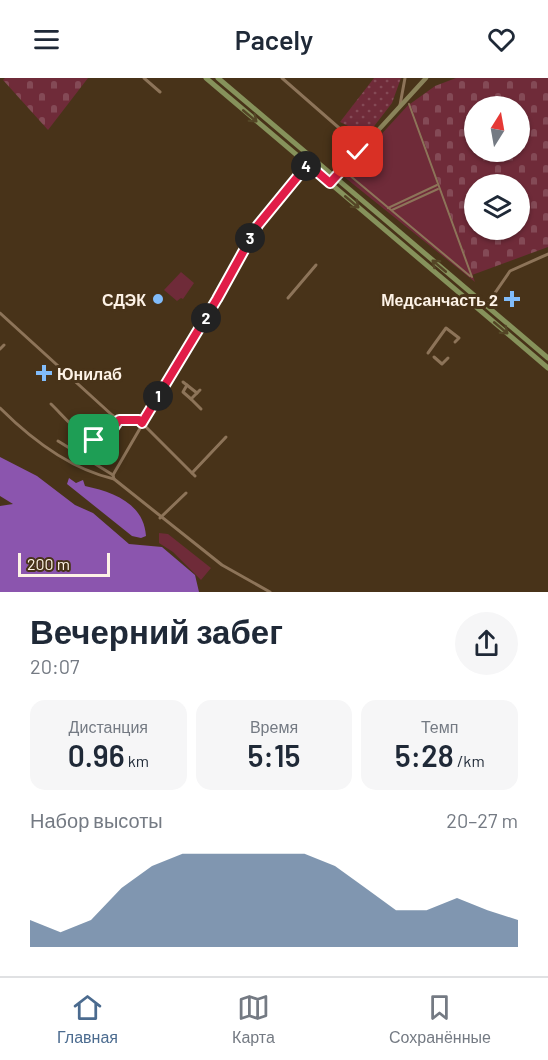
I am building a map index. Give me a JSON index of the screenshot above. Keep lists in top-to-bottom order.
{
  "places": {
    "other": ["СДЭК"],
    "health": ["Медсанчасть 2", "Юнилаб"]
  },
  "scale_bar": "200 m",
  "north": "top",
  "page": {
    "header": "Pacely",
    "pins": [
      "4",
      "3",
      "2",
      "1"
    ],
    "scale": "200 m",
    "heading": ["Вечерний забег", "20:07"],
    "stats": [
      ["Дистанция", "0.96 km"],
      ["Время", "5:15"],
      ["Темп", "5:28 /km"]
    ],
    "chart": ["Набор высоты", "20–27 m"],
    "tabs": ["Главная", "Карта", "Сохранённые"]
  }
}
